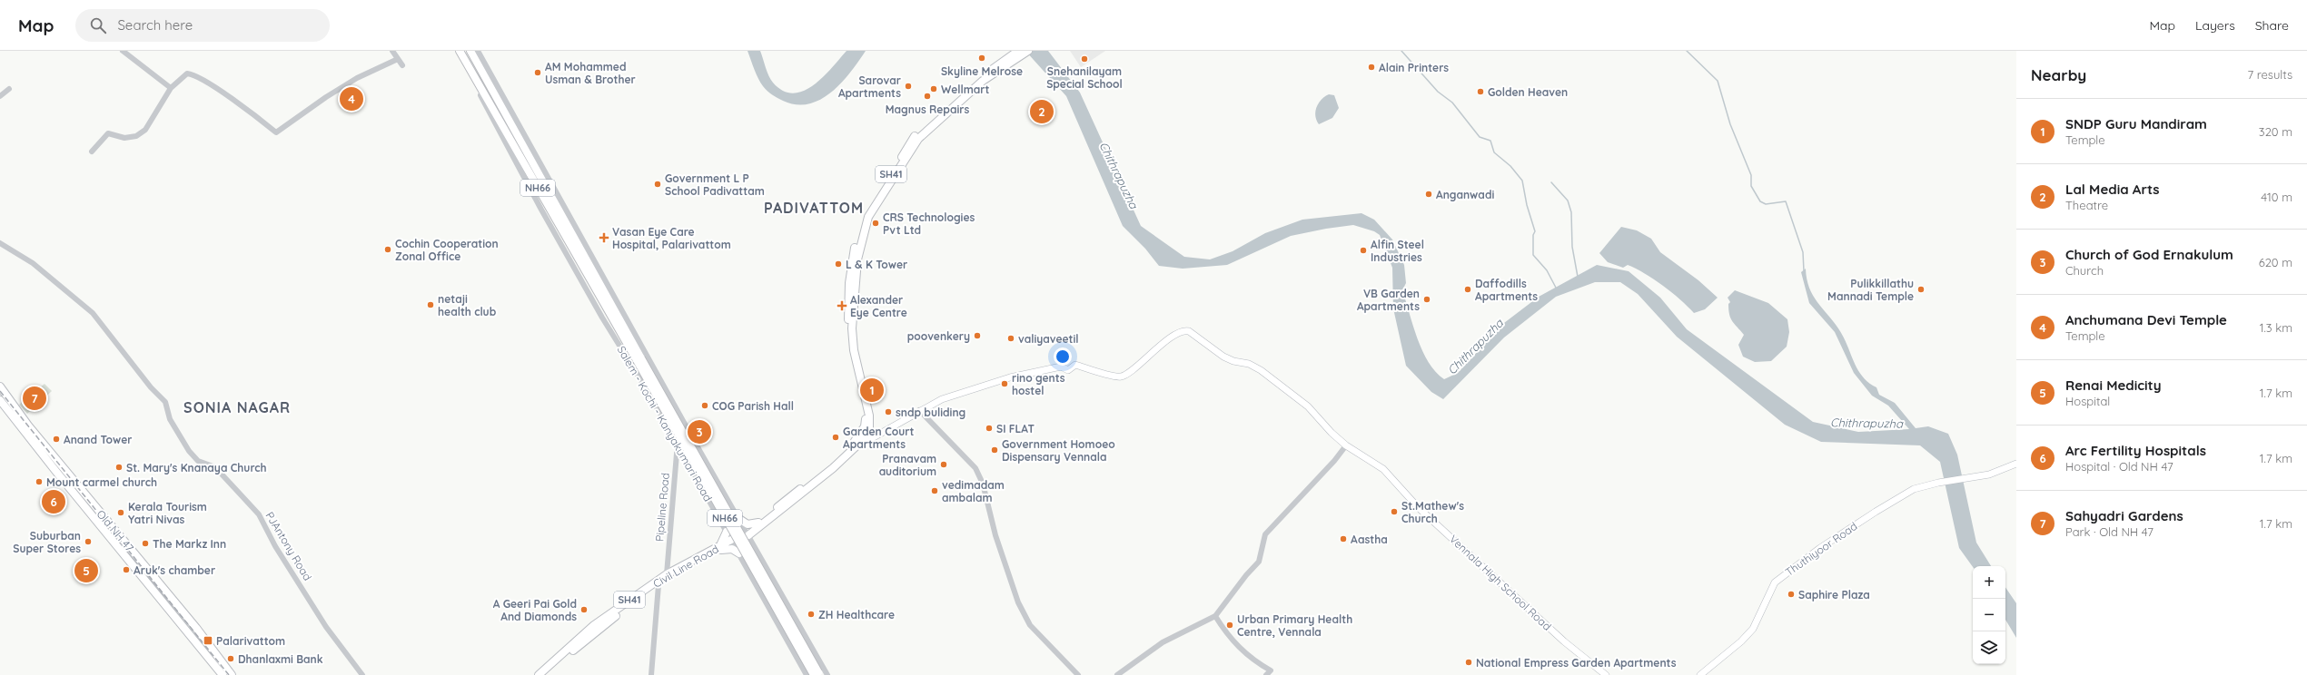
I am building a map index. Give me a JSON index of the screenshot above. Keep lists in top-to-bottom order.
{
  "streets": {
    "main road": [
      "SH41",
      "NH66",
      "Salem - Kochi - Kanyakumari Road",
      "Old NH 47",
      "Thuthiyoor Road",
      "Civil Line Road",
      "Vennala High School Road"
    ],
    "street": ["Pipeline Road", "PJAntony Road"]
  },
  "crossings": [
    ["SH41", "Salem - Kochi - Kanyakumari Road"],
    ["Salem - Kochi - Kanyakumari Road", "Pipeline Road"],
    ["Salem - Kochi - Kanyakumari Road", "Civil Line Road"],
    ["Pipeline Road", "Civil Line Road"]
  ],
  "districts": ["PADIVATTOM", "SONIA NAGAR"],
  "water": ["Chithrapuzha"],
  "places": {
    "other": [
      "Skyline Melrose",
      "Snehanilayam Special School",
      "Alain Printers",
      "AM Mohammed Usman & Brother",
      "Sarovar Apartments",
      "Wellmart",
      "Golden Heaven",
      "Magnus Repairs",
      "Government L P School Padivattam",
      "Anganwadi",
      "CRS Technologies Pvt Ltd",
      "Cochin Cooperation Zonal Office",
      "Alfin Steel Industries",
      "L & K Tower",
      "Daffodills Apartments",
      "Pulikkillathu Mannadi Temple",
      "VB Garden Apartments",
      "netaji health club",
      "poovenkery",
      "valiyaveetil",
      "rino gents hostel",
      "COG Parish Hall",
      "sndp buliding",
      "SI FLAT",
      "Garden Court Apartments",
      "Anand Tower",
      "Government Homoeo Dispensary Vennala",
      "Pranavam auditorium",
      "St. Mary's Knanaya Church",
      "Mount carmel church",
      "vedimadam ambalam",
      "St.Mathew's Church",
      "Kerala Tourism Yatri Nivas",
      "Aastha",
      "Suburban Super Stores",
      "The Markz Inn",
      "Aruk's chamber",
      "Saphire Plaza",
      "A Geeri Pai Gold And Diamonds",
      "ZH Healthcare",
      "Urban Primary Health Centre, Vennala",
      "Dhanlaxmi Bank",
      "National Empress Garden Apartments"
    ],
    "health": ["Vasan Eye Care Hospital, Palarivattom", "Alexander Eye Centre"],
    "transit": ["Palarivattom"]
  },
  "page": {
    "header": "Map",
    "search": "Search here",
    "nav": ["Map", "Layers", "Share"],
    "heading": ["Nearby", "7 results"],
    "pins": [
      "4",
      "2",
      "1",
      "7",
      "3",
      "6",
      "5"
    ],
    "list": [
      {
        "mark": "1",
        "name": "SNDP Guru Mandiram",
        "note": "Temple",
        "value": "320 m"
      },
      {
        "mark": "2",
        "name": "Lal Media Arts",
        "note": "Theatre",
        "value": "410 m"
      },
      {
        "mark": "3",
        "name": "Church of God Ernakulum",
        "note": "Church",
        "value": "620 m"
      },
      {
        "mark": "4",
        "name": "Anchumana Devi Temple",
        "note": "Temple",
        "value": "1.3 km"
      },
      {
        "mark": "5",
        "name": "Renai Medicity",
        "note": "Hospital",
        "value": "1.7 km"
      },
      {
        "mark": "6",
        "name": "Arc Fertility Hospitals",
        "note": "Hospital · Old NH 47",
        "value": "1.7 km"
      },
      {
        "mark": "7",
        "name": "Sahyadri Gardens",
        "note": "Park · Old NH 47",
        "value": "1.7 km"
      }
    ],
    "map_buttons": ["+", "−"]
  }
}
